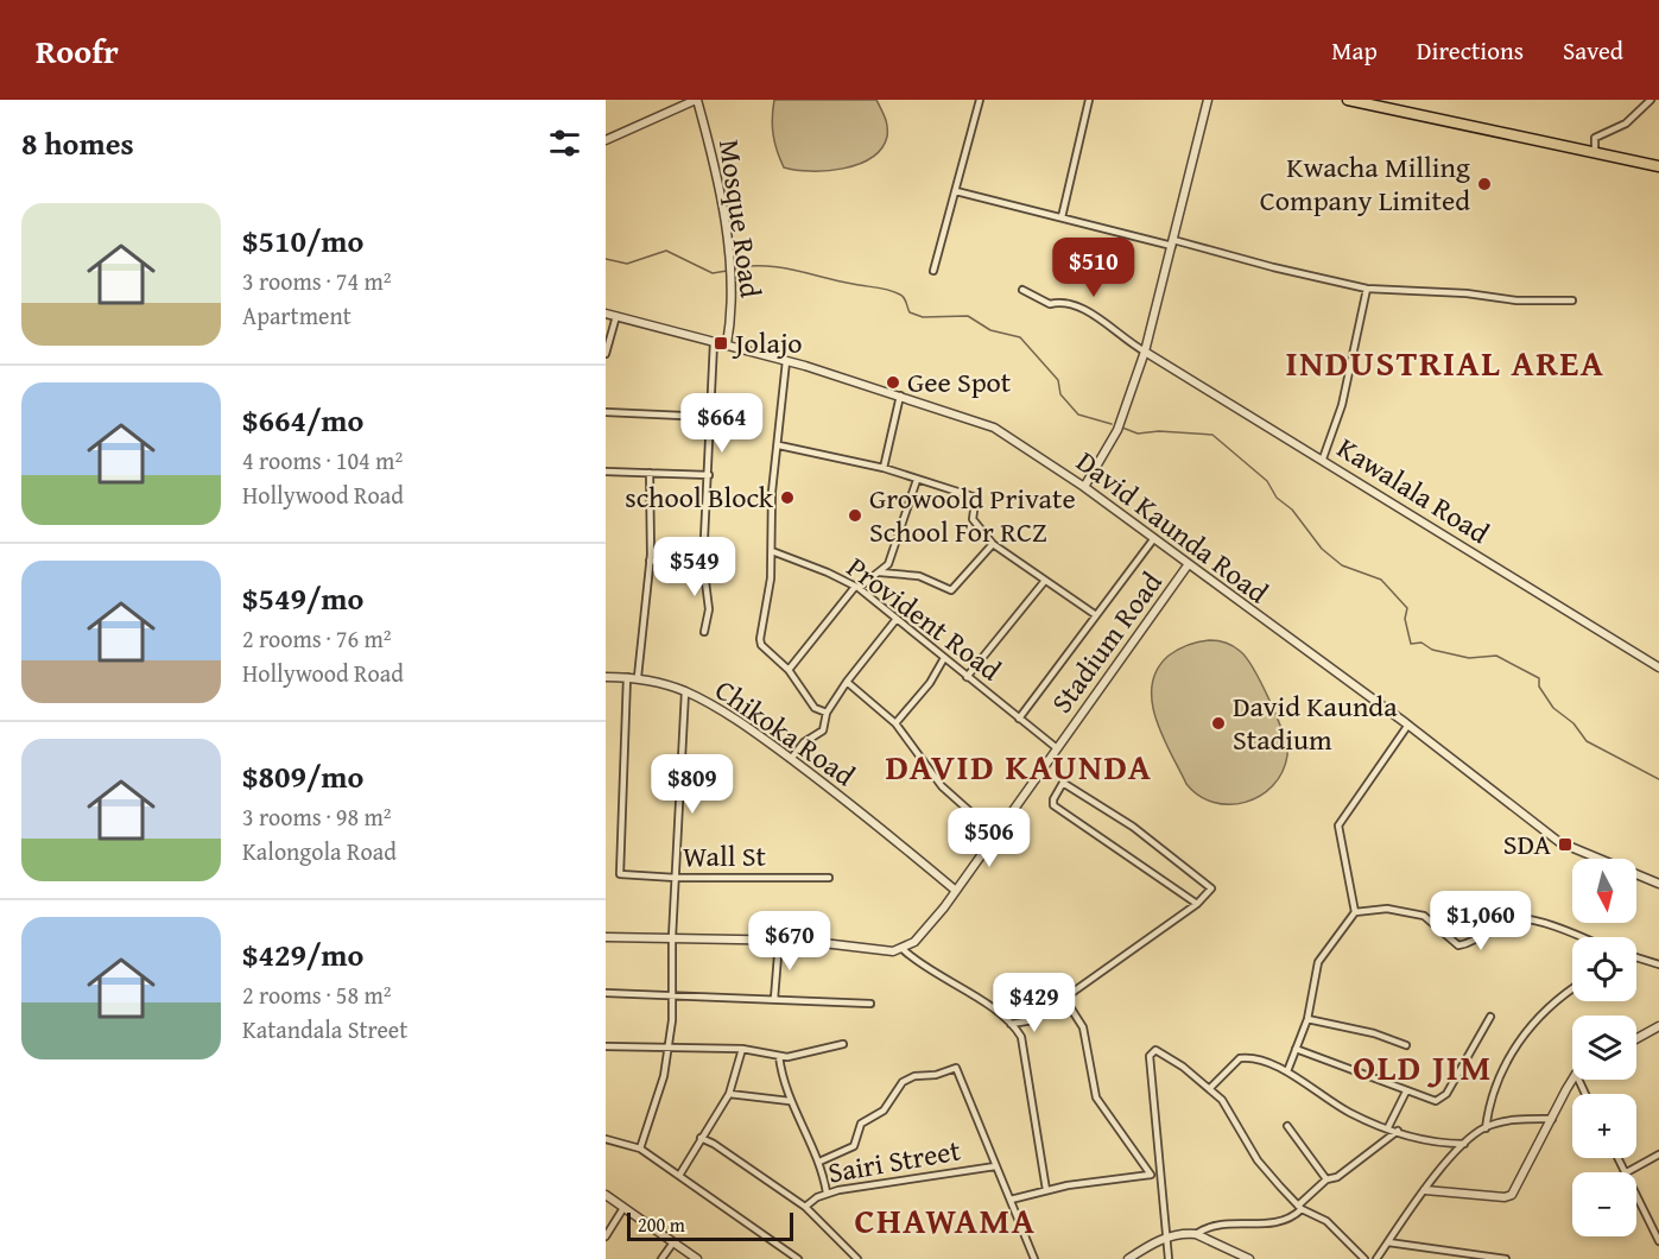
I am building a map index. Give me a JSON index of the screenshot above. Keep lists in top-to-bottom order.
{
  "streets": {
    "street": [
      "Mosque Road",
      "Kawalala Road",
      "David Kaunda Road",
      "Provident Road",
      "Stadium Road",
      "Chikoka Road",
      "Wall St",
      "Sairi Street"
    ]
  },
  "crossings": [
    ["Mosque Road", "David Kaunda Road"],
    ["David Kaunda Road", "Stadium Road"],
    ["Provident Road", "Stadium Road"],
    ["Stadium Road", "Chikoka Road"],
    ["Chikoka Road", "Wall St"]
  ],
  "districts": [
    "INDUSTRIAL AREA",
    "DAVID KAUNDA",
    "OLD JIM",
    "CHAWAMA"
  ],
  "places": {
    "other": [
      "Kwacha Milling Company Limited",
      "Gee Spot",
      "school Block",
      "Growoold Private School For RCZ",
      "David Kaunda Stadium"
    ],
    "transit": ["Jolajo", "SDA"]
  },
  "scale_bar": "200 m",
  "north": "bottom",
  "page": {
    "header": "Roofr",
    "nav": ["Map", "Directions", "Saved"],
    "heading": "8 homes",
    "list": [
      {
        "name": "$510/mo",
        "note": "3 rooms · 74 m² · Apartment"
      },
      {
        "name": "$664/mo",
        "note": "4 rooms · 104 m² · Hollywood Road"
      },
      {
        "name": "$549/mo",
        "note": "2 rooms · 76 m² · Hollywood Road"
      },
      {
        "name": "$809/mo",
        "note": "3 rooms · 98 m² · Kalongola Road"
      },
      {
        "name": "$429/mo",
        "note": "2 rooms · 58 m² · Katandala Street"
      }
    ],
    "price": [
      "$510",
      "$664",
      "$549",
      "$809",
      "$506",
      "$1,060",
      "$670",
      "$429"
    ],
    "map_buttons": ["+", "−"],
    "scale": "200 m"
  }
}
